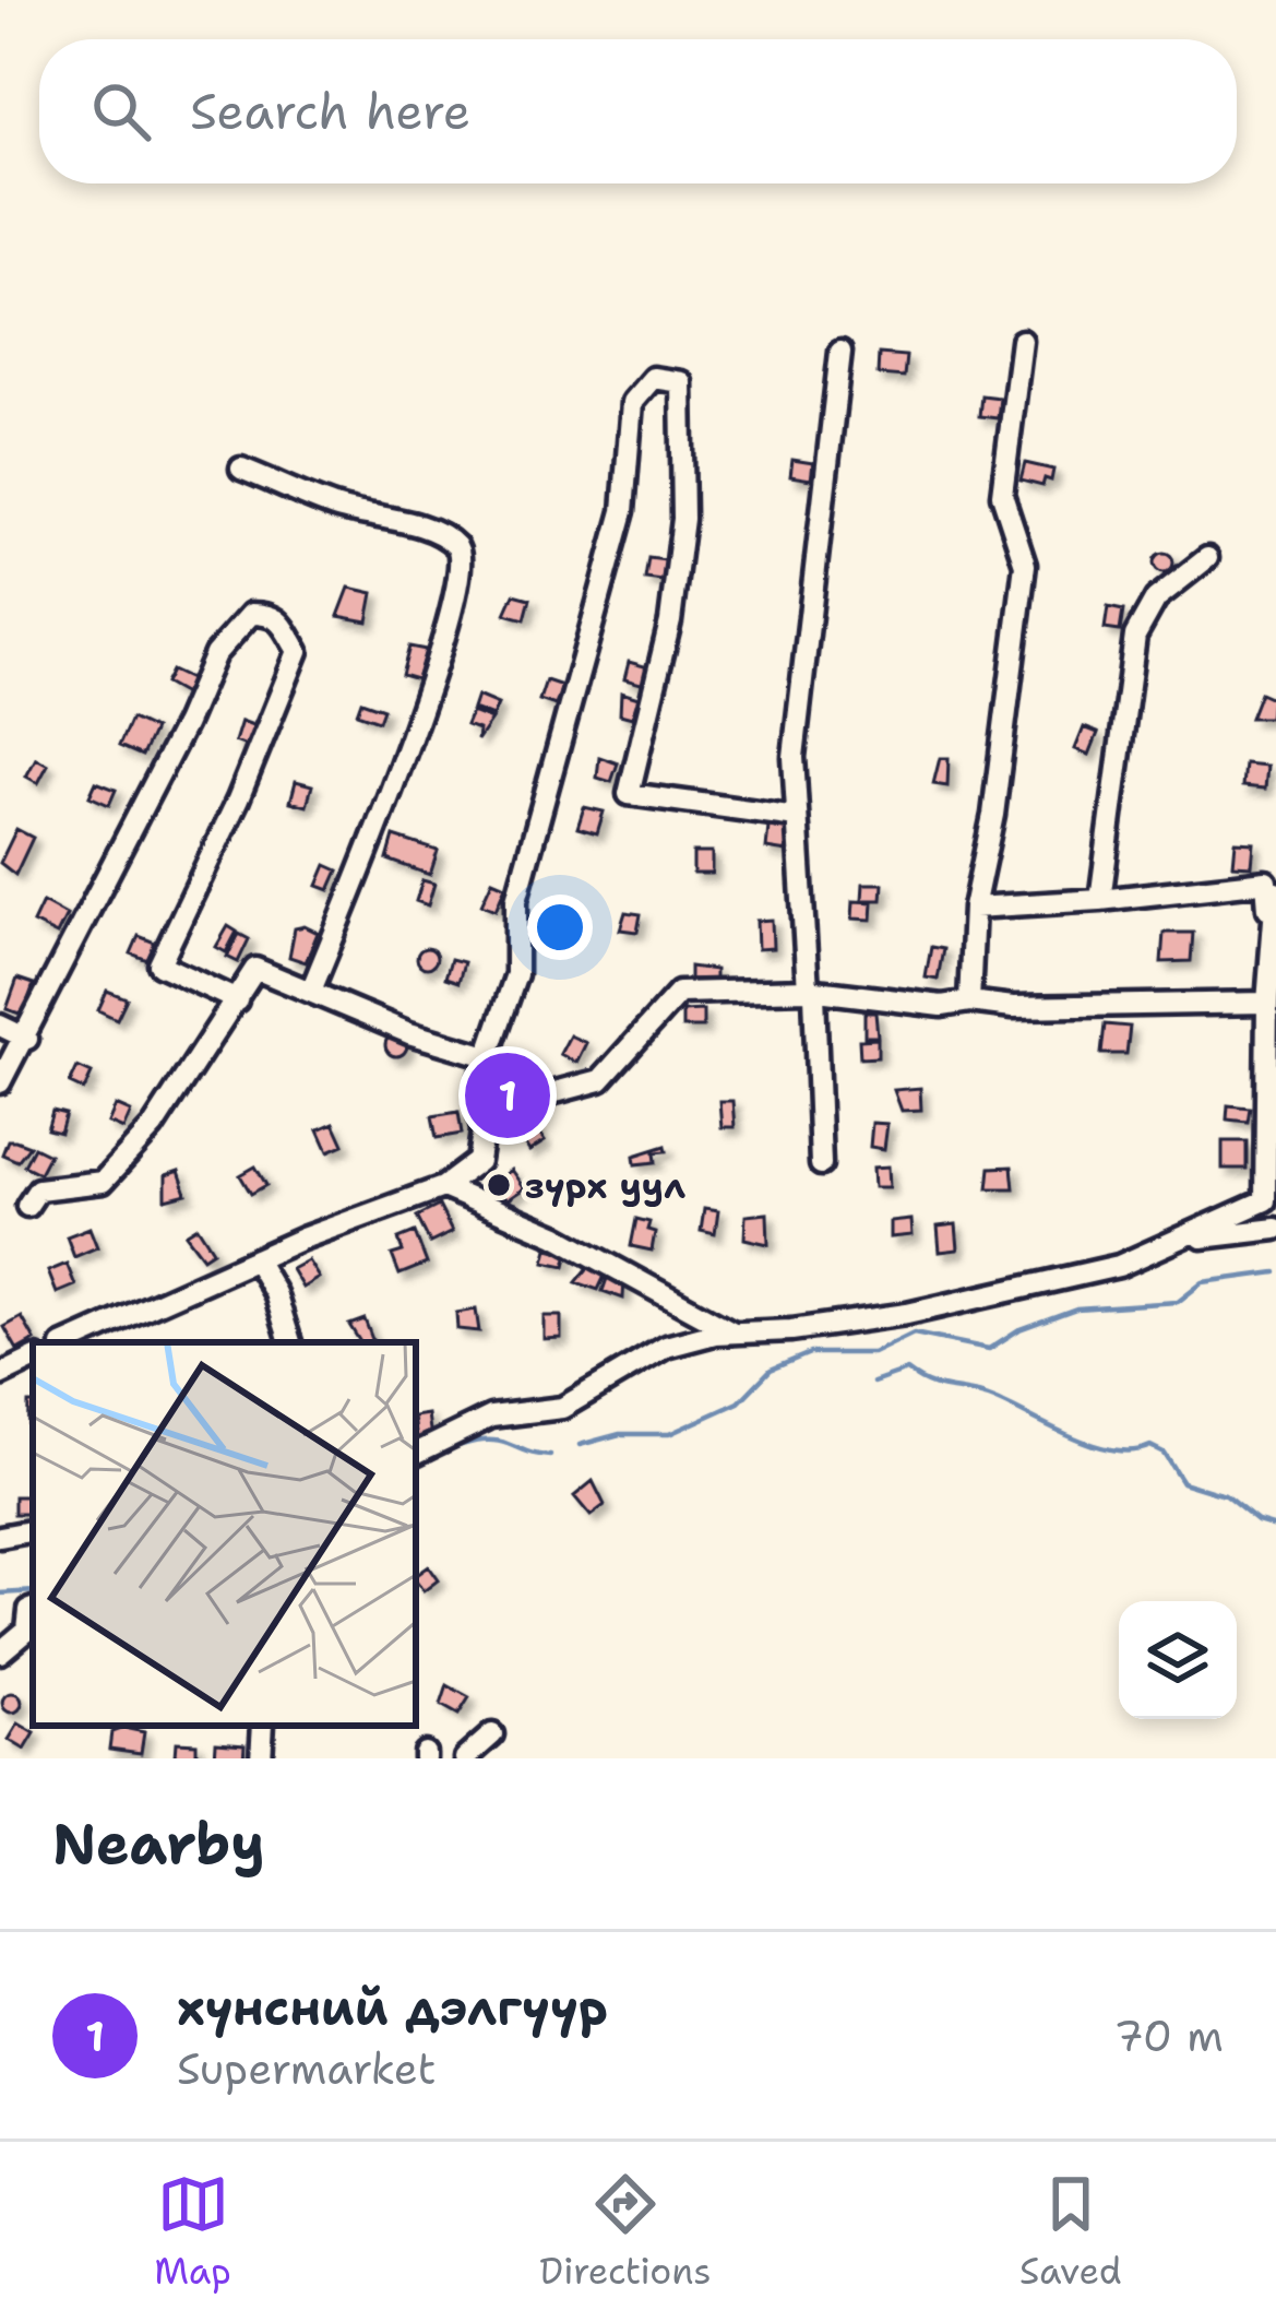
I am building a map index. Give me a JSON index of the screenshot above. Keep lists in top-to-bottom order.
{
  "places": ["зүрх уул"],
  "page": {
    "search": "Search here",
    "pins": "1",
    "heading": "Nearby",
    "list": [
      {
        "mark": "1",
        "name": "хүнсний дэлгүүр",
        "note": "Supermarket",
        "value": "70 m"
      }
    ],
    "nav": ["Map", "Directions", "Saved"]
  }
}
